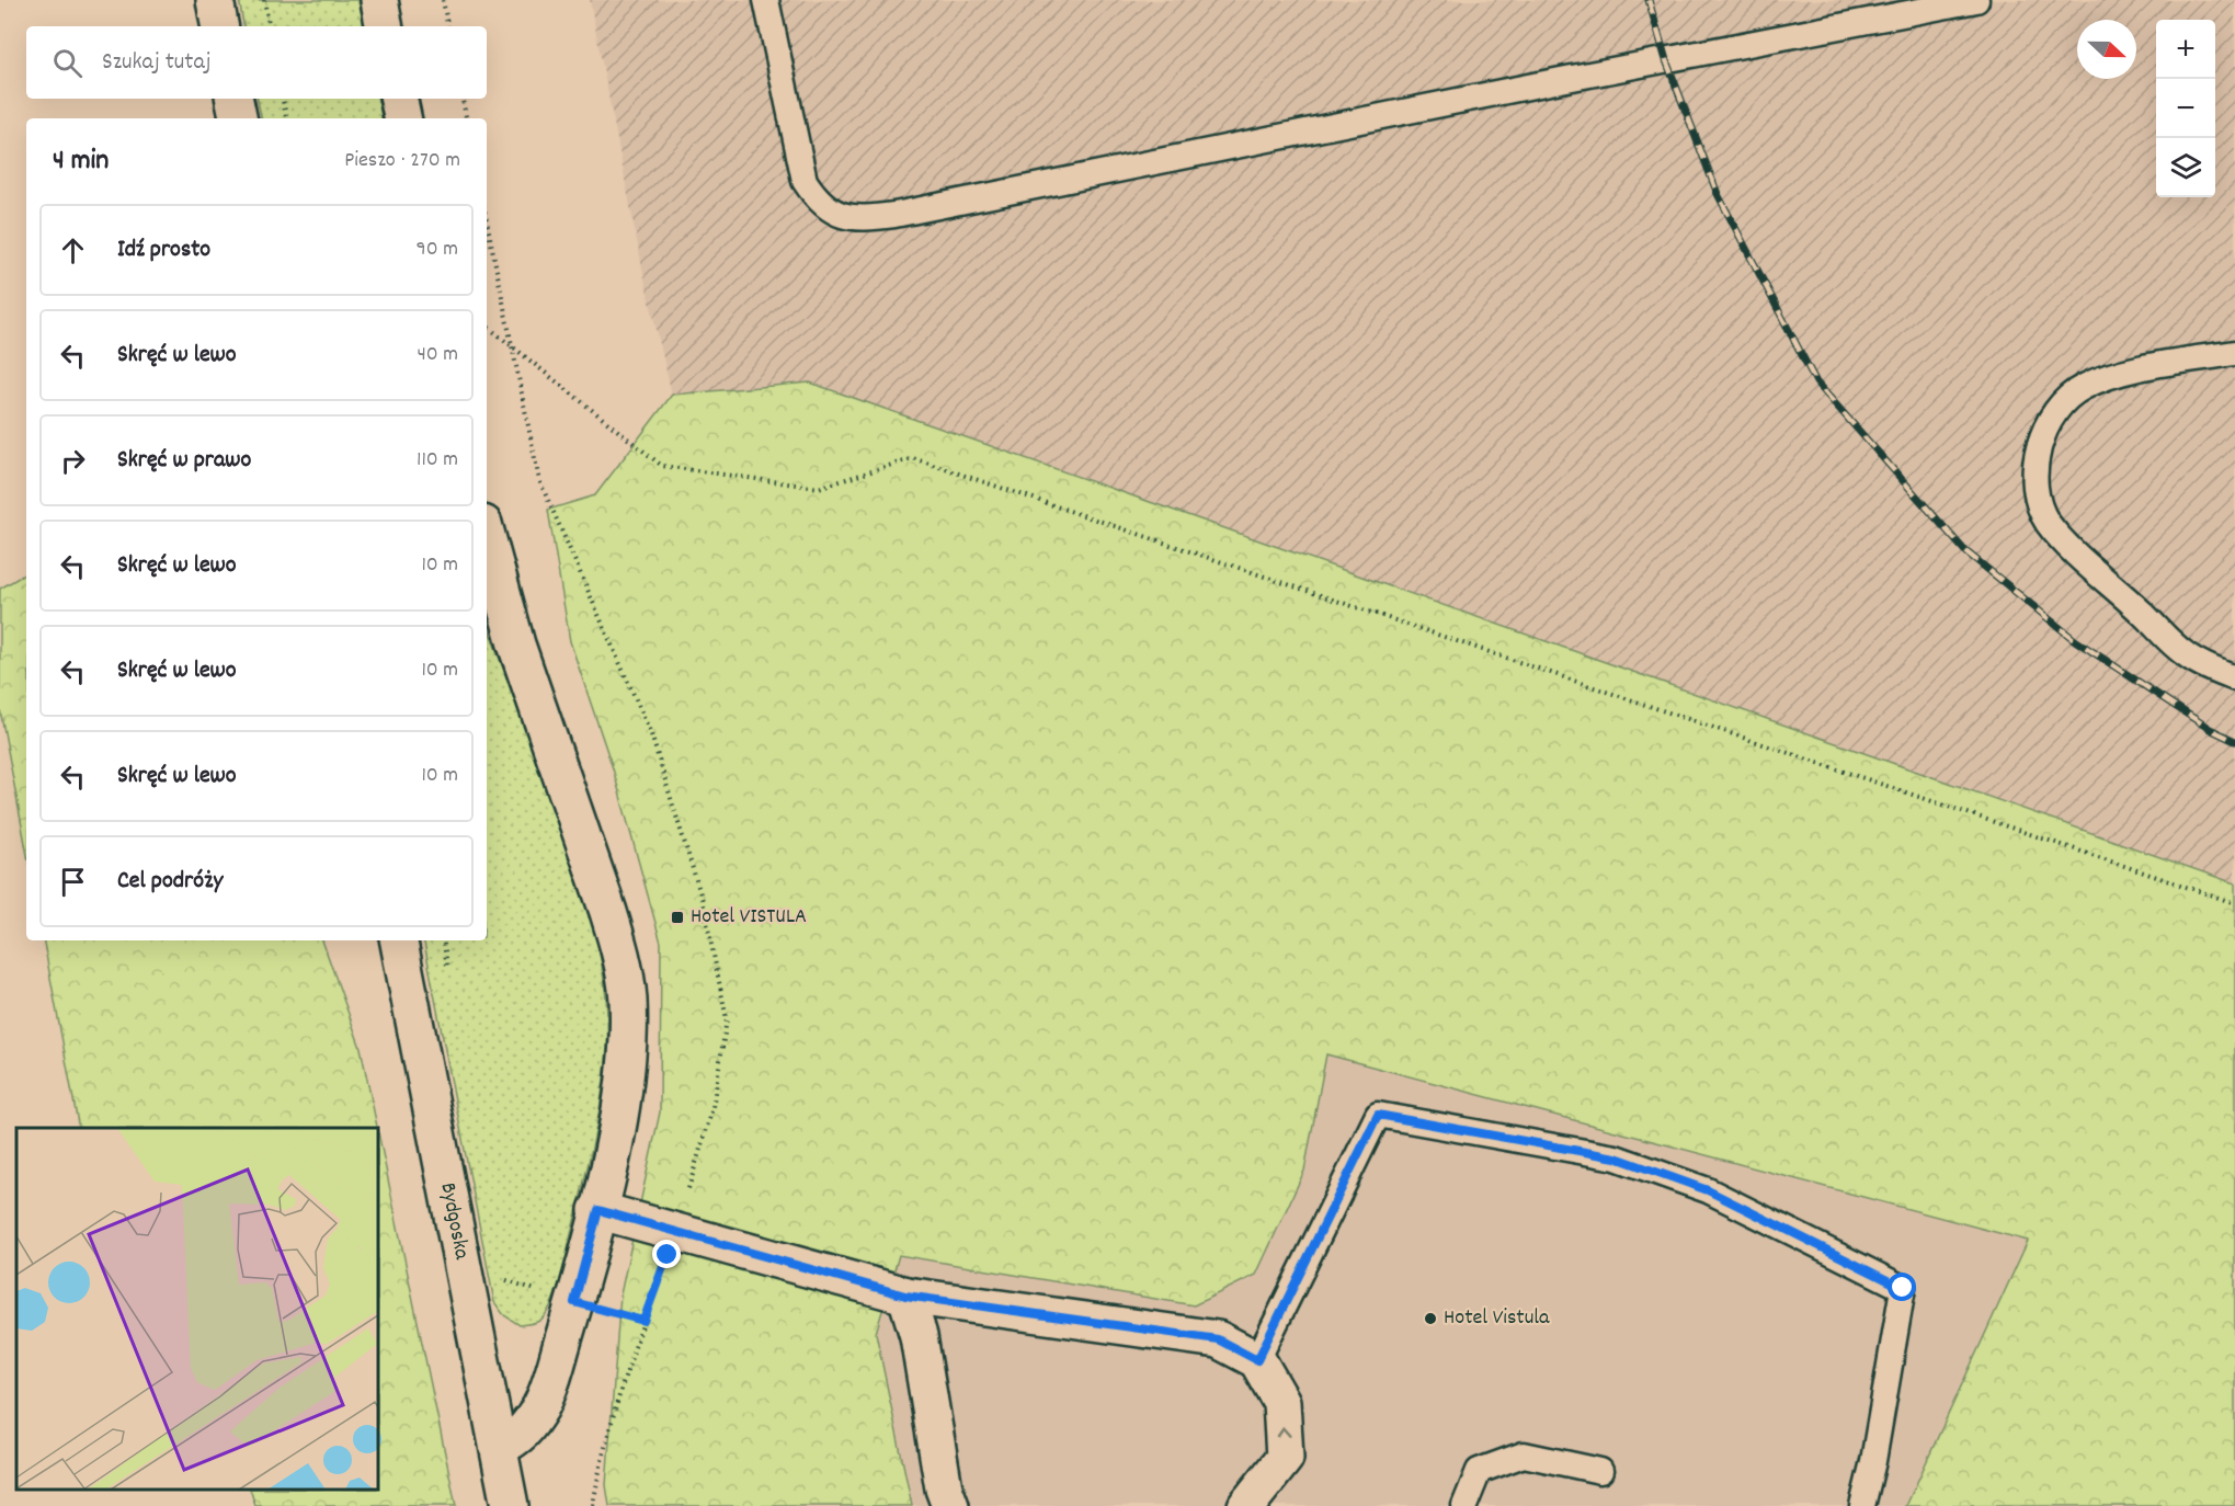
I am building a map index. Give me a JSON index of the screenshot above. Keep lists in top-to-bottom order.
{
  "streets": {
    "street": ["Bydgoska"]
  },
  "places": {
    "transit": ["Hotel VISTULA"],
    "other": ["Hotel Vistula"]
  },
  "north": "right",
  "page": {
    "map_buttons": ["+", "−"],
    "search": "Szukaj tutaj",
    "heading": ["4 min", "Pieszo · 270 m"],
    "list": [
      ["Idź prosto", "90 m"],
      ["Skręć w lewo", "40 m"],
      ["Skręć w prawo", "110 m"],
      ["Skręć w lewo", "10 m"],
      ["Skręć w lewo", "10 m"],
      ["Skręć w lewo", "10 m"],
      "Cel podróży"
    ]
  }
}
